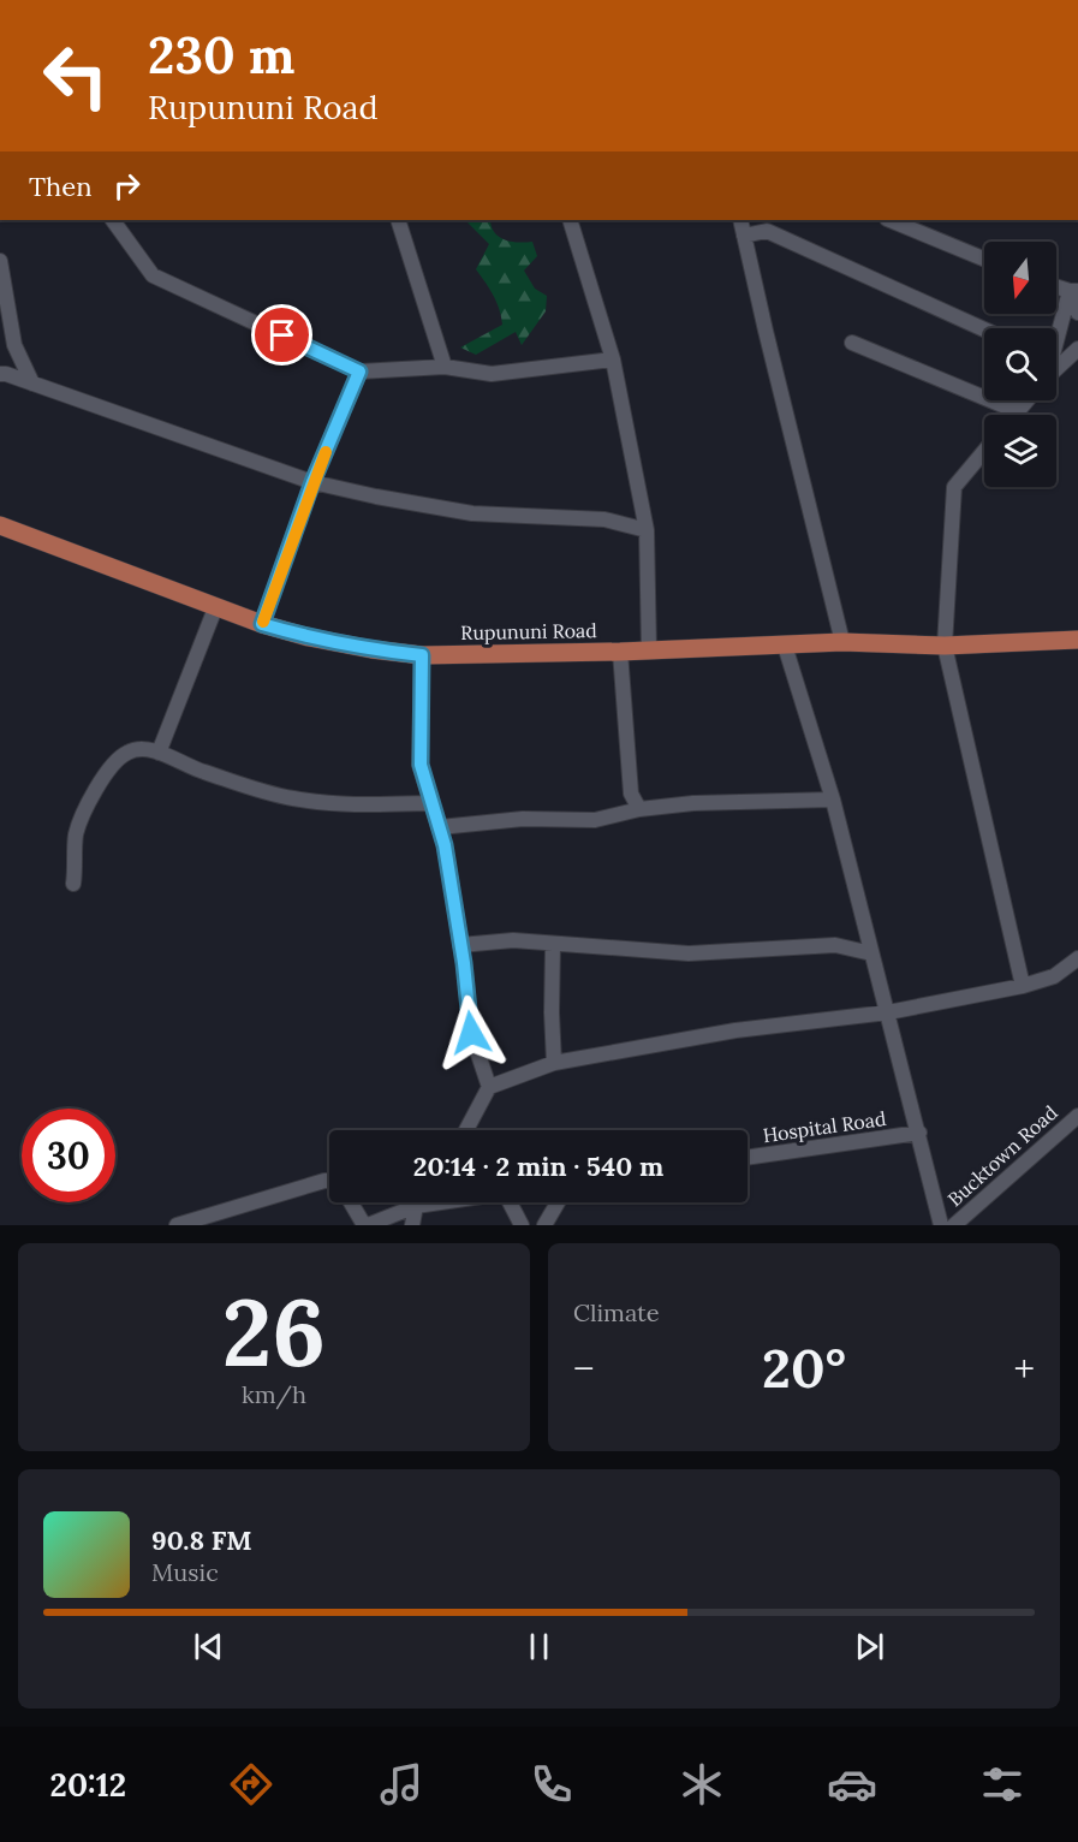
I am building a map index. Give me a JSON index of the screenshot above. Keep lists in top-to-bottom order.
{
  "streets": {
    "main road": ["Rupununi Road"],
    "street": ["Hospital Road", "Bucktown Road"]
  },
  "north": "bottom",
  "page": {
    "turn": ["230 m", "Rupununi Road"],
    "then": "Then",
    "limit": "30",
    "trip": "20:14 · 2 min · 540 m",
    "tile": [
      ["26", "km/h"],
      "Climate"
    ],
    "heat": ["−", "20°", "+"],
    "song": ["90.8 FM", "Music"],
    "tabs": "20:12"
  }
}
